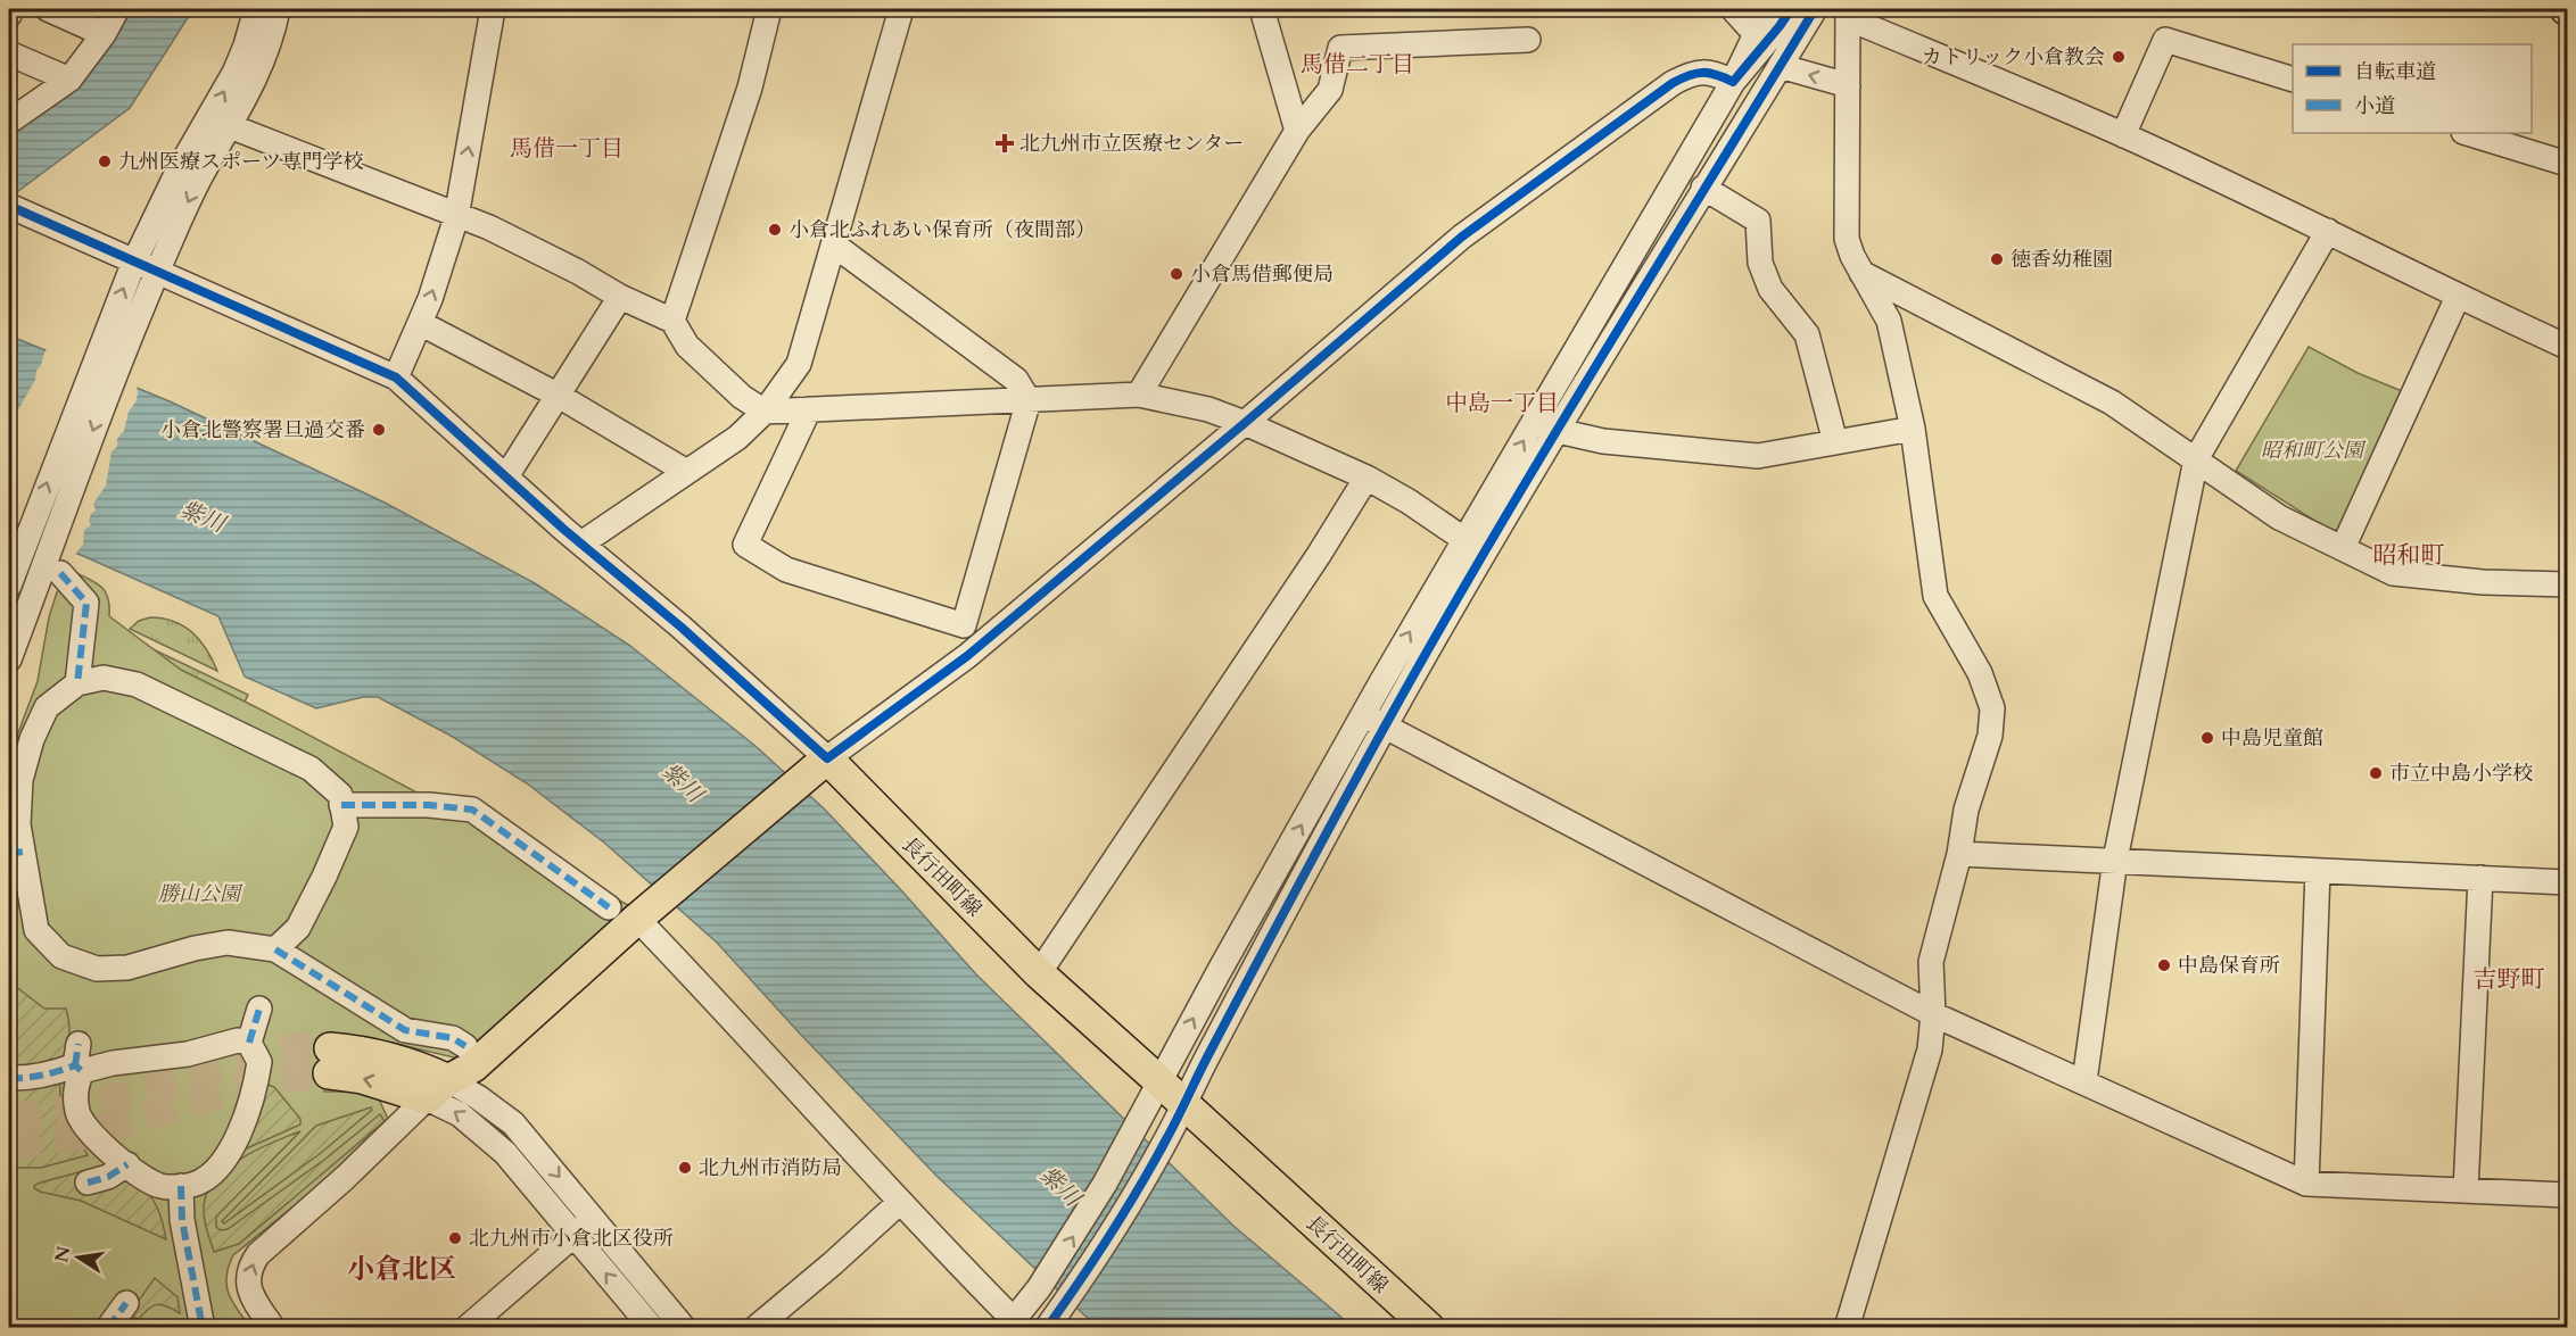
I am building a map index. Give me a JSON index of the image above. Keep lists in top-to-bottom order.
{
  "streets": {
    "main road": ["長行田町線"]
  },
  "districts": [
    "馬借二丁目",
    "馬借一丁目",
    "中島一丁目",
    "昭和町",
    "吉野町",
    "小倉北区"
  ],
  "water": ["紫川"],
  "parks": ["昭和町公園", "勝山公園"],
  "places": {
    "other": [
      "カトリック小倉教会",
      "九州医療スポーツ専門学校",
      "小倉北ふれあい保育所（夜間部）",
      "徳香幼稚園",
      "小倉馬借郵便局",
      "小倉北警察署旦過交番",
      "中島児童館",
      "市立中島小学校",
      "中島保育所",
      "北九州市消防局",
      "北九州市小倉北区役所"
    ],
    "health": ["北九州市立医療センター"]
  },
  "legend": ["自転車道", "小道"],
  "north": "left"
}
